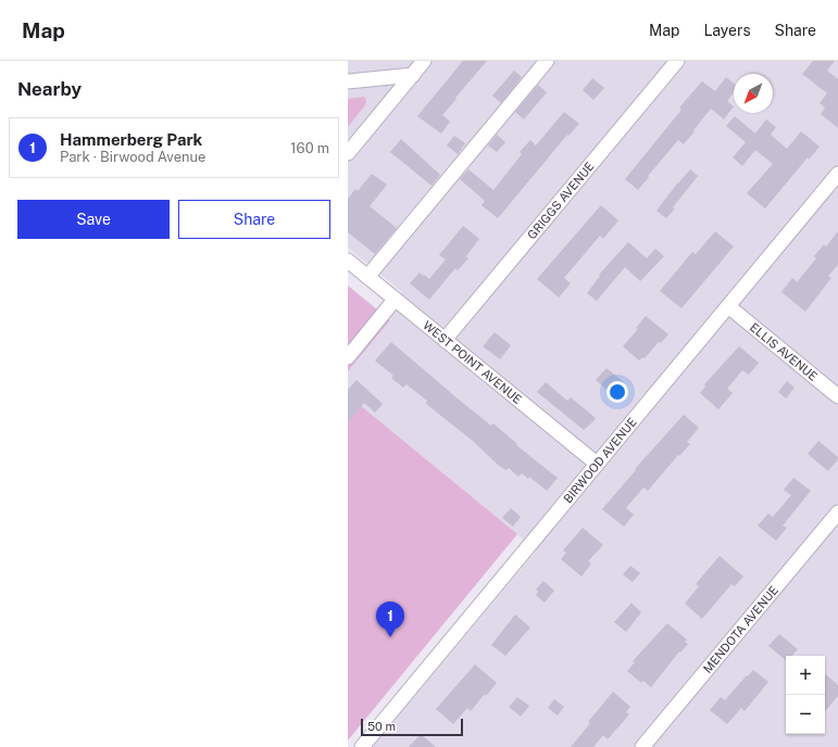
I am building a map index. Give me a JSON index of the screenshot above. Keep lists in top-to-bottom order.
{
  "streets": {
    "street": [
      "GRIGGS AVENUE",
      "ELLIS AVENUE",
      "WEST POINT AVENUE",
      "BIRWOOD AVENUE",
      "MENDOTA AVENUE"
    ]
  },
  "crossings": [
    ["GRIGGS AVENUE", "WEST POINT AVENUE"],
    ["ELLIS AVENUE", "BIRWOOD AVENUE"],
    ["WEST POINT AVENUE", "BIRWOOD AVENUE"]
  ],
  "scale_bar": "50 m",
  "north": "bottom left",
  "page": {
    "header": "Map",
    "nav": ["Map", "Layers", "Share"],
    "heading": "Nearby",
    "list": [
      {
        "mark": "1",
        "name": "Hammerberg Park",
        "note": "Park · Birwood Avenue",
        "value": "160 m"
      }
    ],
    "buttons": ["Save", "Share"],
    "pins": "1",
    "map_buttons": ["+", "−"],
    "scale": "50 m"
  }
}
